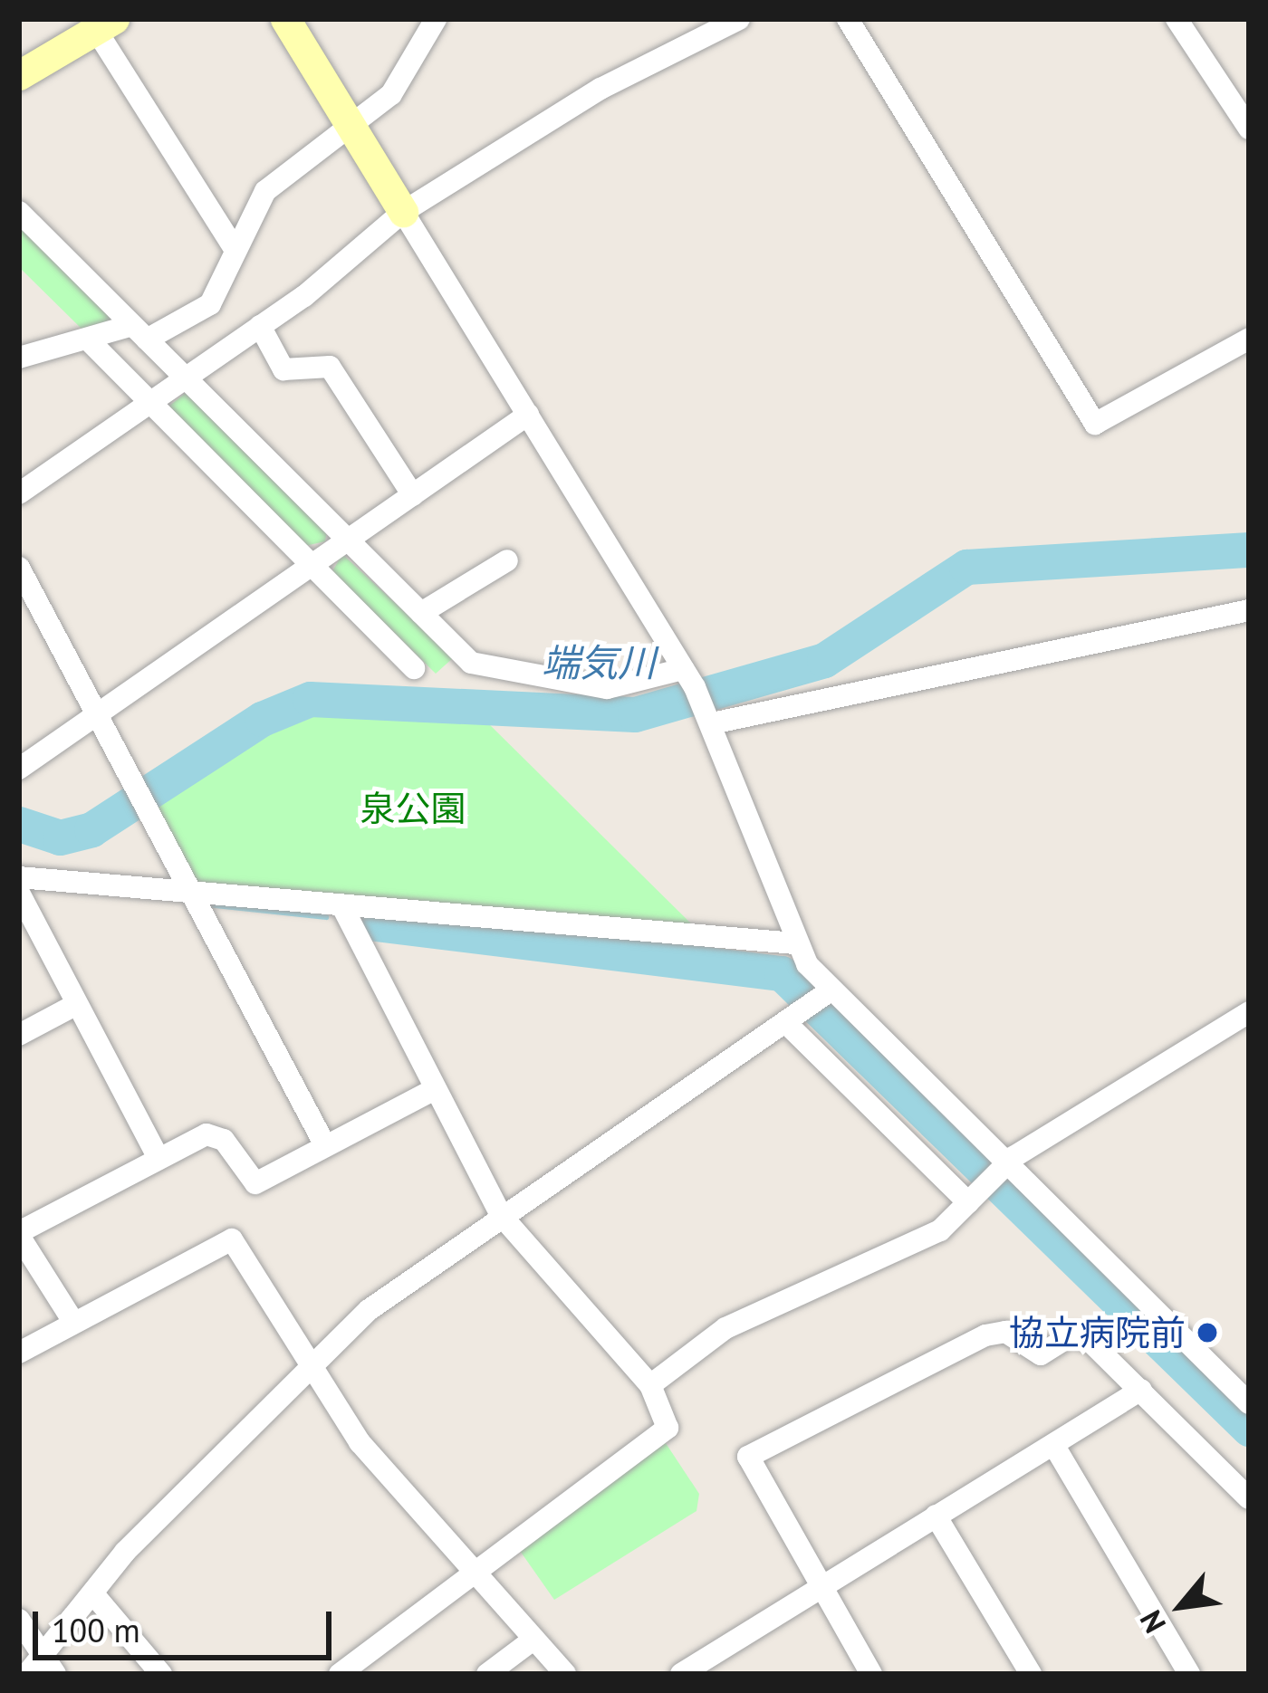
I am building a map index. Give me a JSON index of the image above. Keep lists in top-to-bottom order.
{
  "water": ["端気川"],
  "parks": ["泉公園"],
  "places": ["協立病院前"],
  "scale_bar": "100 m",
  "north": "bottom left"
}
